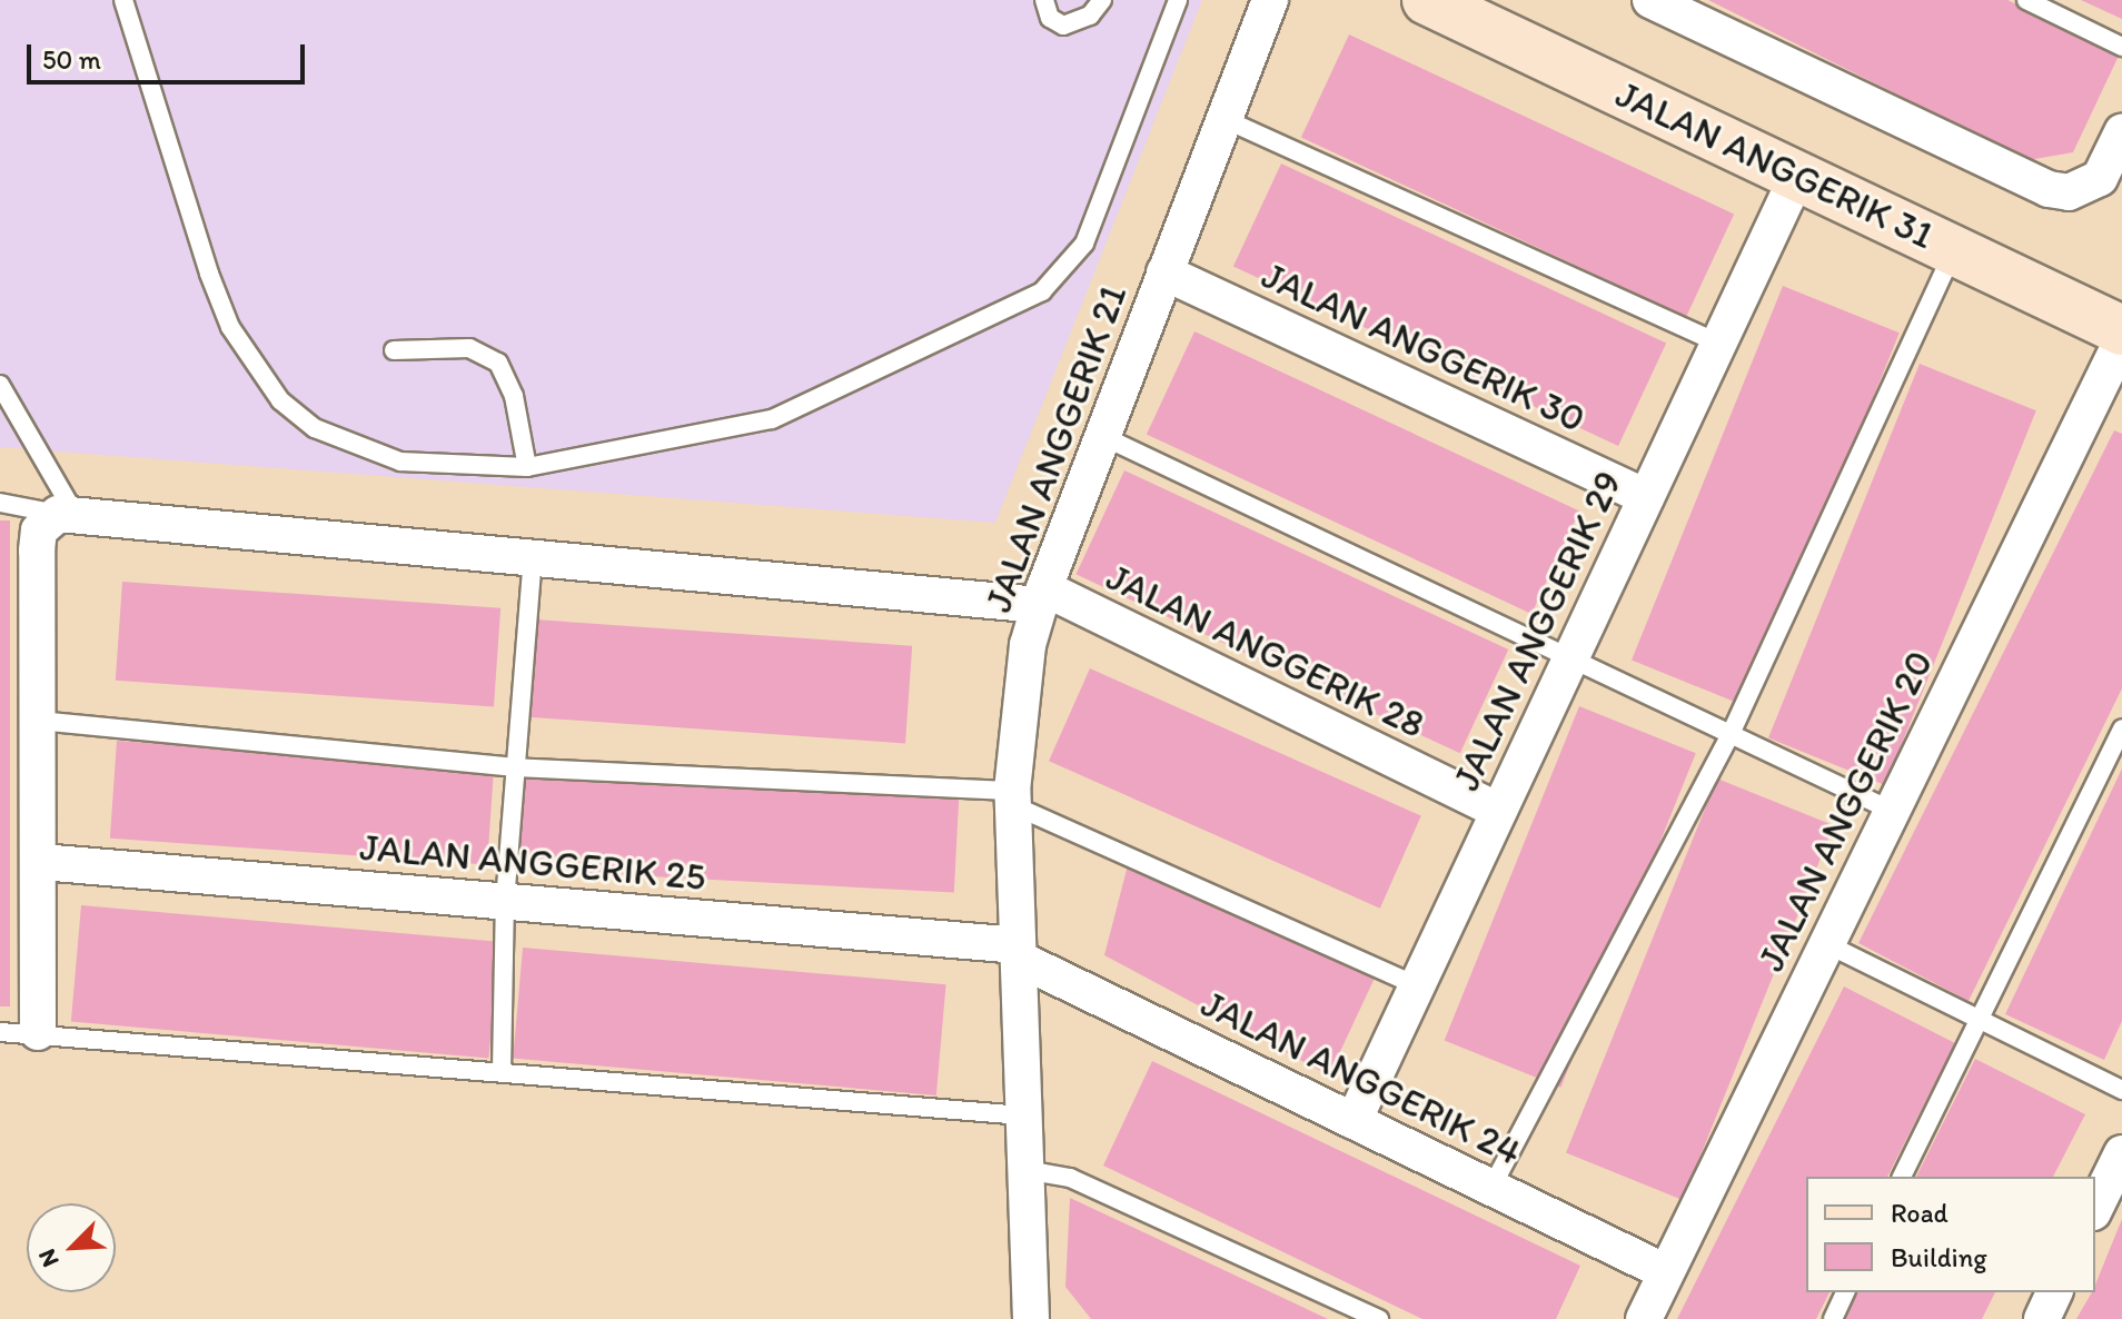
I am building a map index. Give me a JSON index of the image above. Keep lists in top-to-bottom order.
{
  "streets": {
    "street": [
      "JALAN ANGGERIK 31",
      "JALAN ANGGERIK 30",
      "JALAN ANGGERIK 21",
      "JALAN ANGGERIK 29",
      "JALAN ANGGERIK 28",
      "JALAN ANGGERIK 20",
      "JALAN ANGGERIK 25",
      "JALAN ANGGERIK 24"
    ]
  },
  "crossings": [
    ["JALAN ANGGERIK 31", "JALAN ANGGERIK 29"],
    ["JALAN ANGGERIK 30", "JALAN ANGGERIK 21"],
    ["JALAN ANGGERIK 30", "JALAN ANGGERIK 29"],
    ["JALAN ANGGERIK 21", "JALAN ANGGERIK 28"],
    ["JALAN ANGGERIK 21", "JALAN ANGGERIK 25"],
    ["JALAN ANGGERIK 21", "JALAN ANGGERIK 24"],
    ["JALAN ANGGERIK 29", "JALAN ANGGERIK 28"],
    ["JALAN ANGGERIK 29", "JALAN ANGGERIK 24"],
    ["JALAN ANGGERIK 20", "JALAN ANGGERIK 24"],
    ["JALAN ANGGERIK 25", "JALAN ANGGERIK 24"]
  ],
  "legend": ["Road", "Building"],
  "scale_bar": "50 m",
  "north": "bottom left"
}
